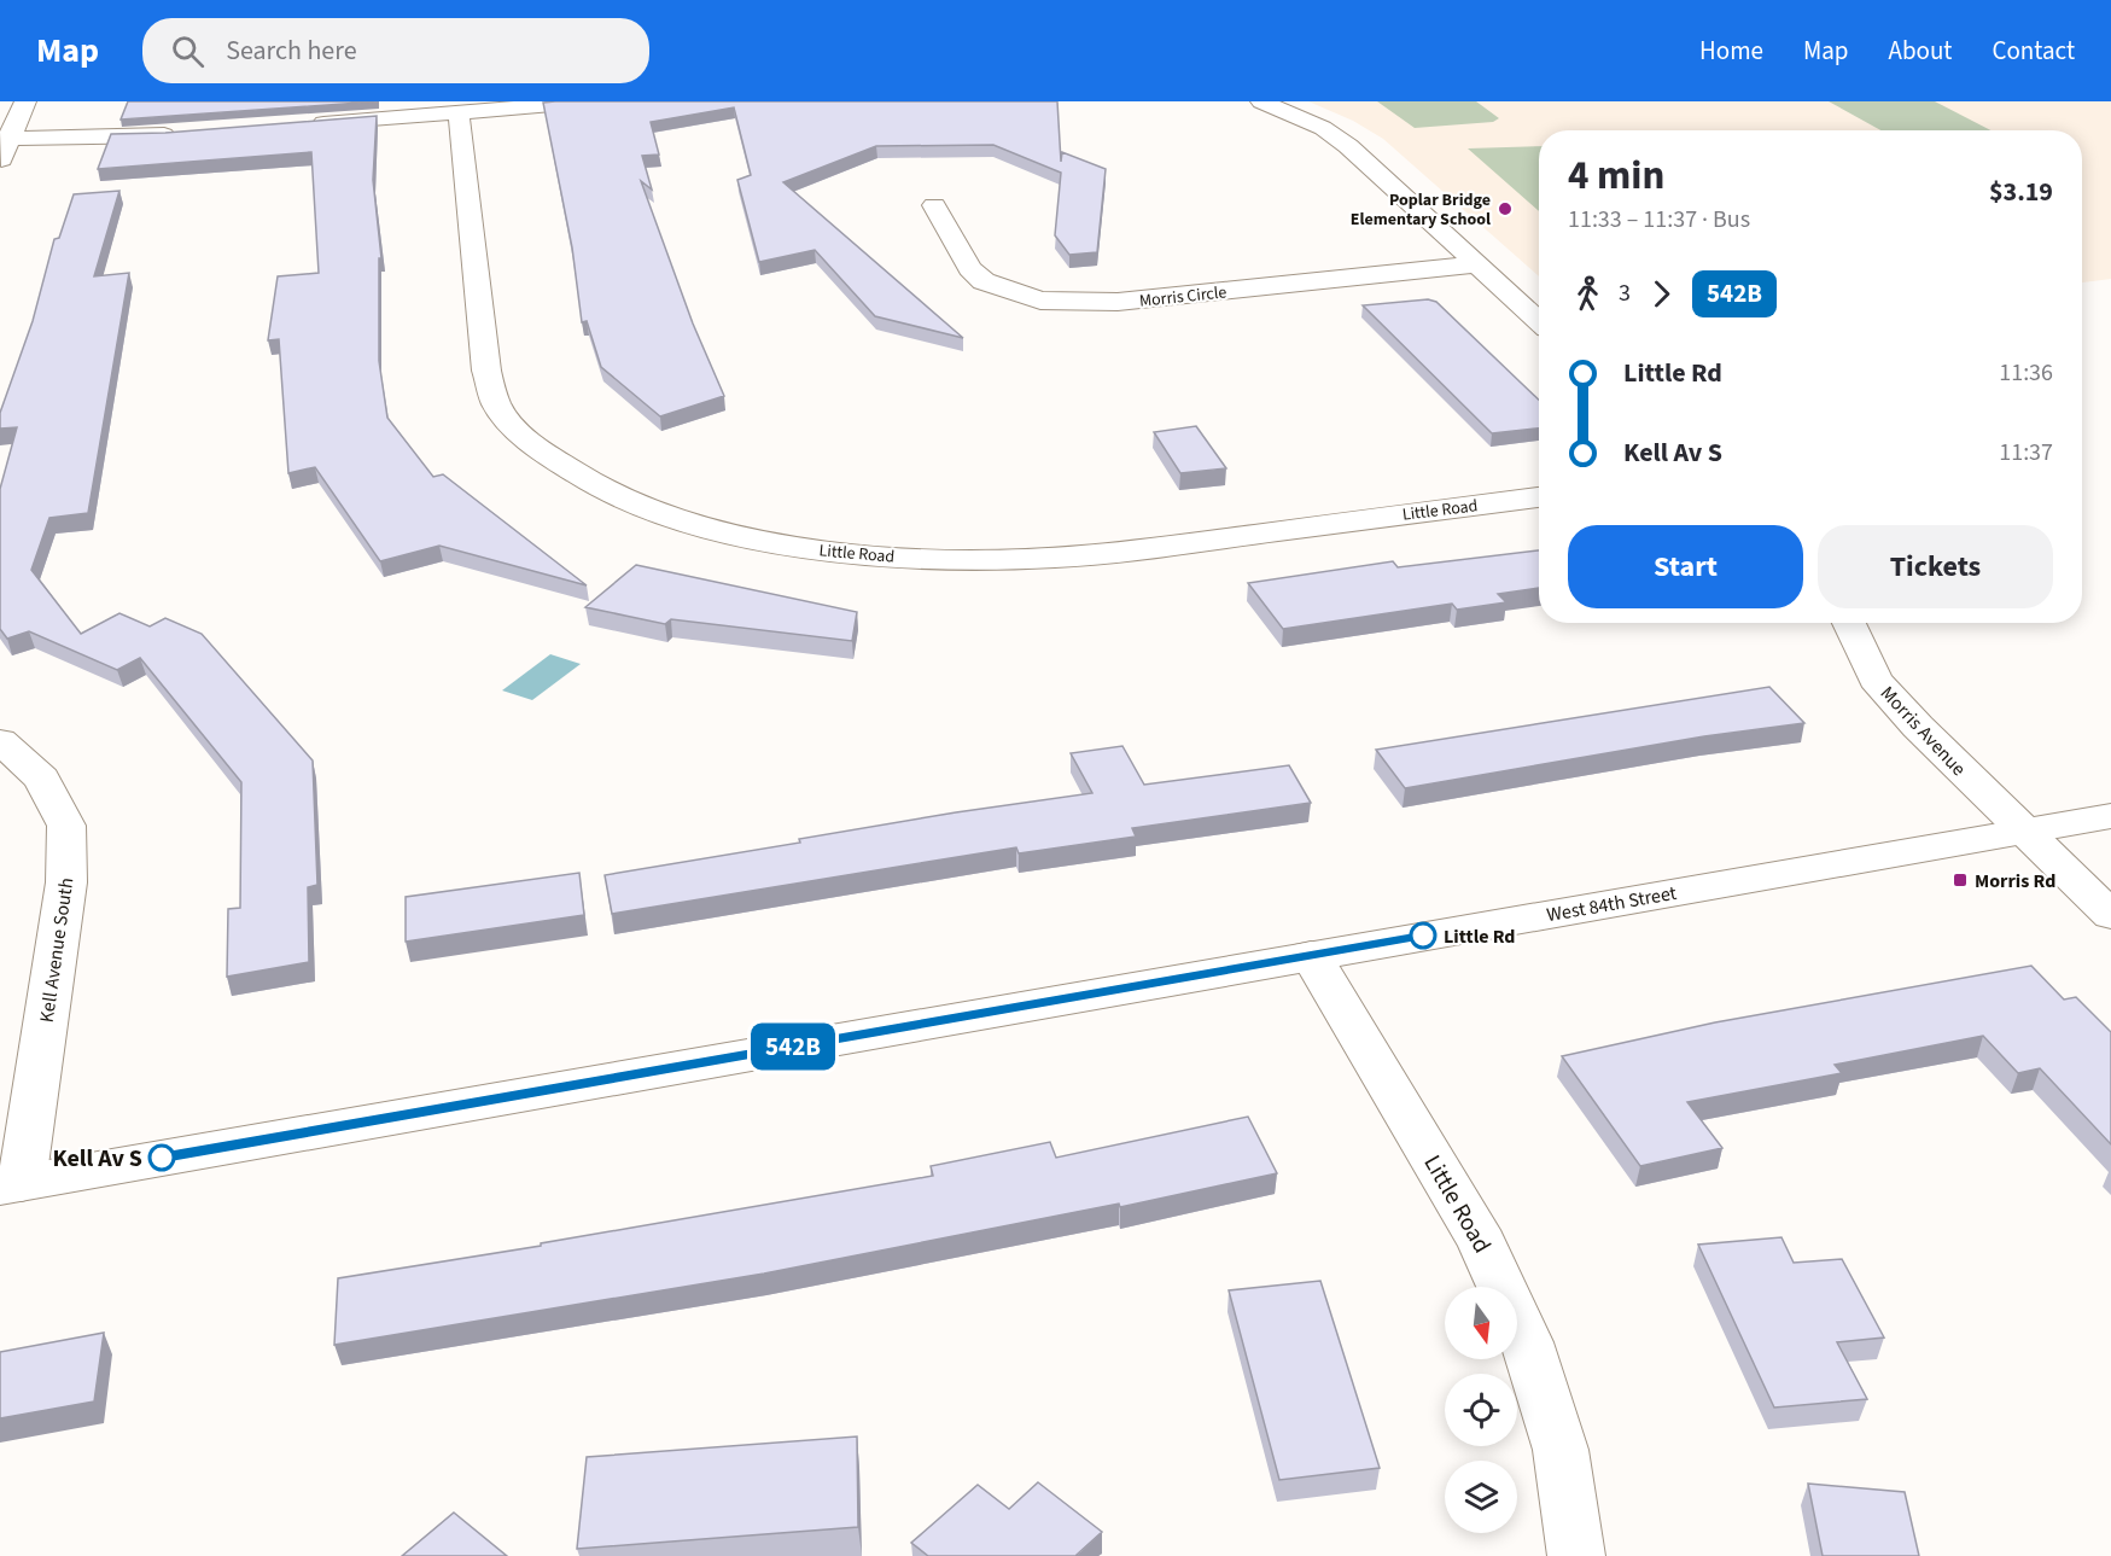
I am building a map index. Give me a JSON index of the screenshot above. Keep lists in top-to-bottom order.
{
  "streets": {
    "street": [
      "Morris Circle",
      "Little Road",
      "Morris Avenue",
      "West 84th Street",
      "Kell Avenue South"
    ]
  },
  "crossings": [
    ["Little Road", "West 84th Street"],
    ["Morris Avenue", "West 84th Street"],
    ["West 84th Street", "Kell Avenue South"]
  ],
  "places": {
    "other": ["Poplar Bridge Elementary School", "Little Rd", "Kell Av S"],
    "transit": ["Morris Rd"]
  },
  "lines": ["bus line 542B"],
  "north": "bottom",
  "page": {
    "header": "Map",
    "search": "Search here",
    "nav": [
      "Home",
      "Map",
      "About",
      "Contact"
    ],
    "on_map": "542B",
    "heading": ["4 min", "11:33 – 11:37 · Bus", "$3.19"],
    "legs": ["3", "542B"],
    "list": [
      {
        "name": "Little Rd",
        "value": "11:36"
      },
      {
        "name": "Kell Av S",
        "value": "11:37"
      }
    ],
    "buttons": ["Start", "Tickets"]
  }
}
